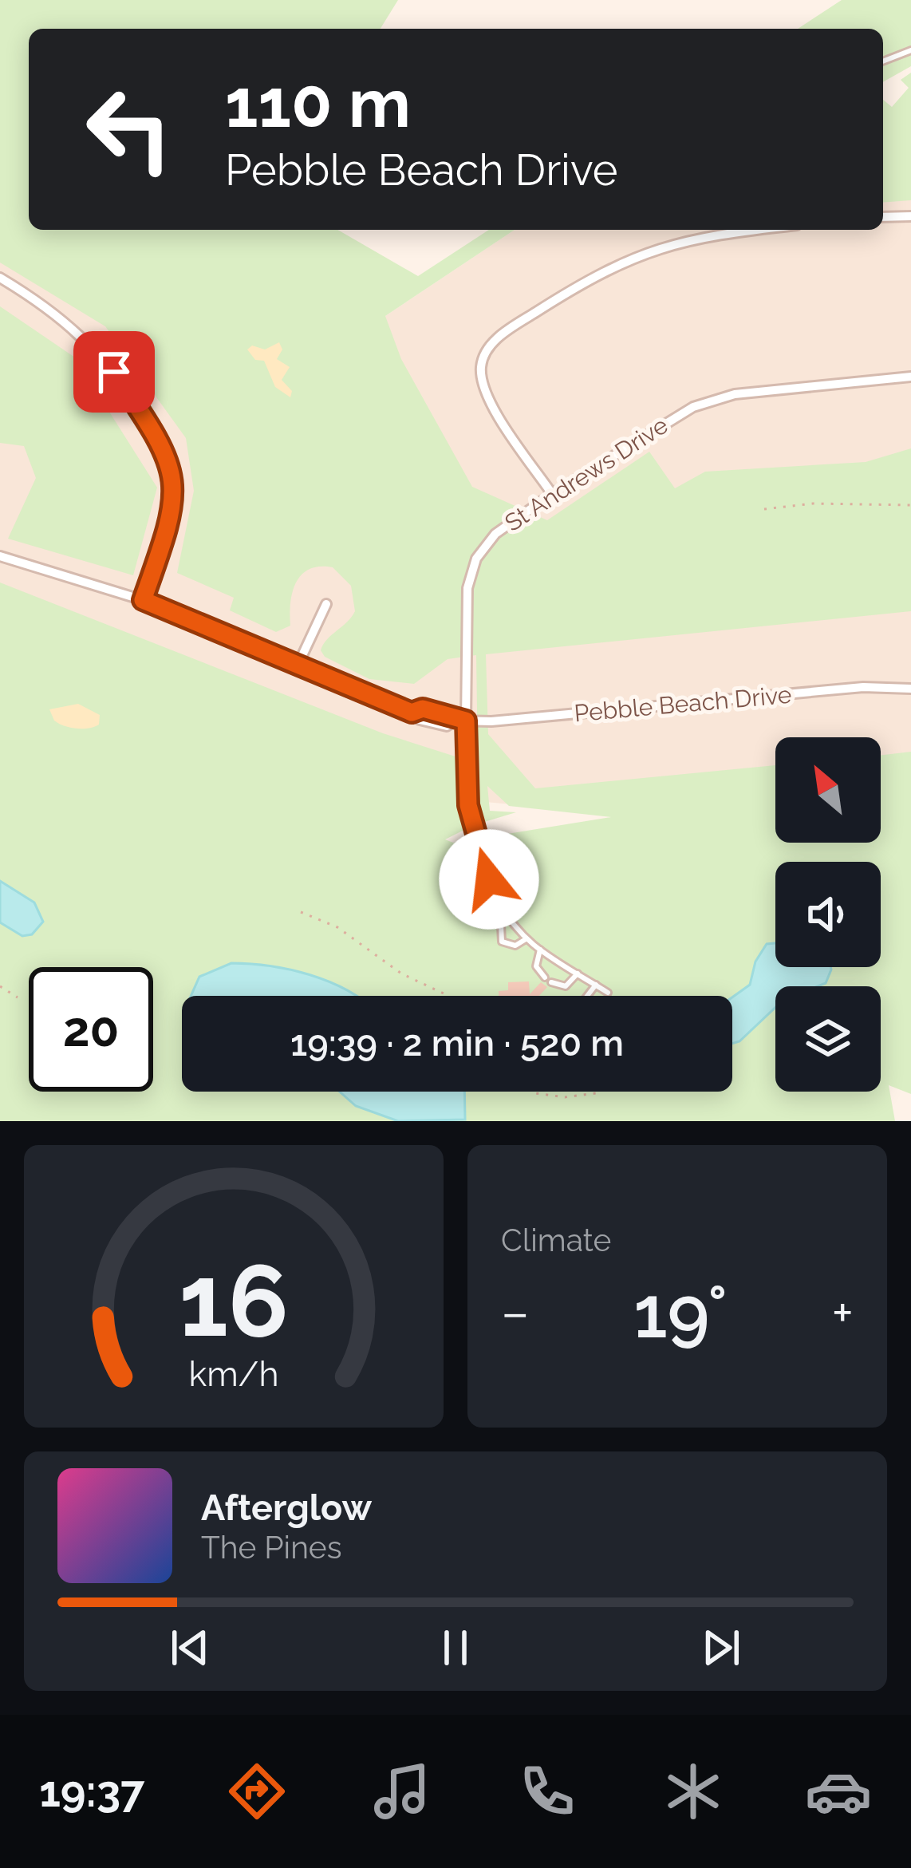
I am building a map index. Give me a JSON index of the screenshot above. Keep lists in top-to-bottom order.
{
  "streets": {
    "street": ["St Andrews Drive", "Pebble Beach Drive"]
  },
  "crossings": [
    ["St Andrews Drive", "Pebble Beach Drive"]
  ],
  "north": "top left",
  "page": {
    "turn": ["110 m", "Pebble Beach Drive"],
    "limit": "20",
    "trip": "19:39 · 2 min · 520 m",
    "tile": "Climate",
    "heat": ["−", "19°", "+"],
    "song": ["Afterglow", "The Pines"],
    "tabs": "19:37",
    "gauge": ["16", "km/h"]
  }
}
